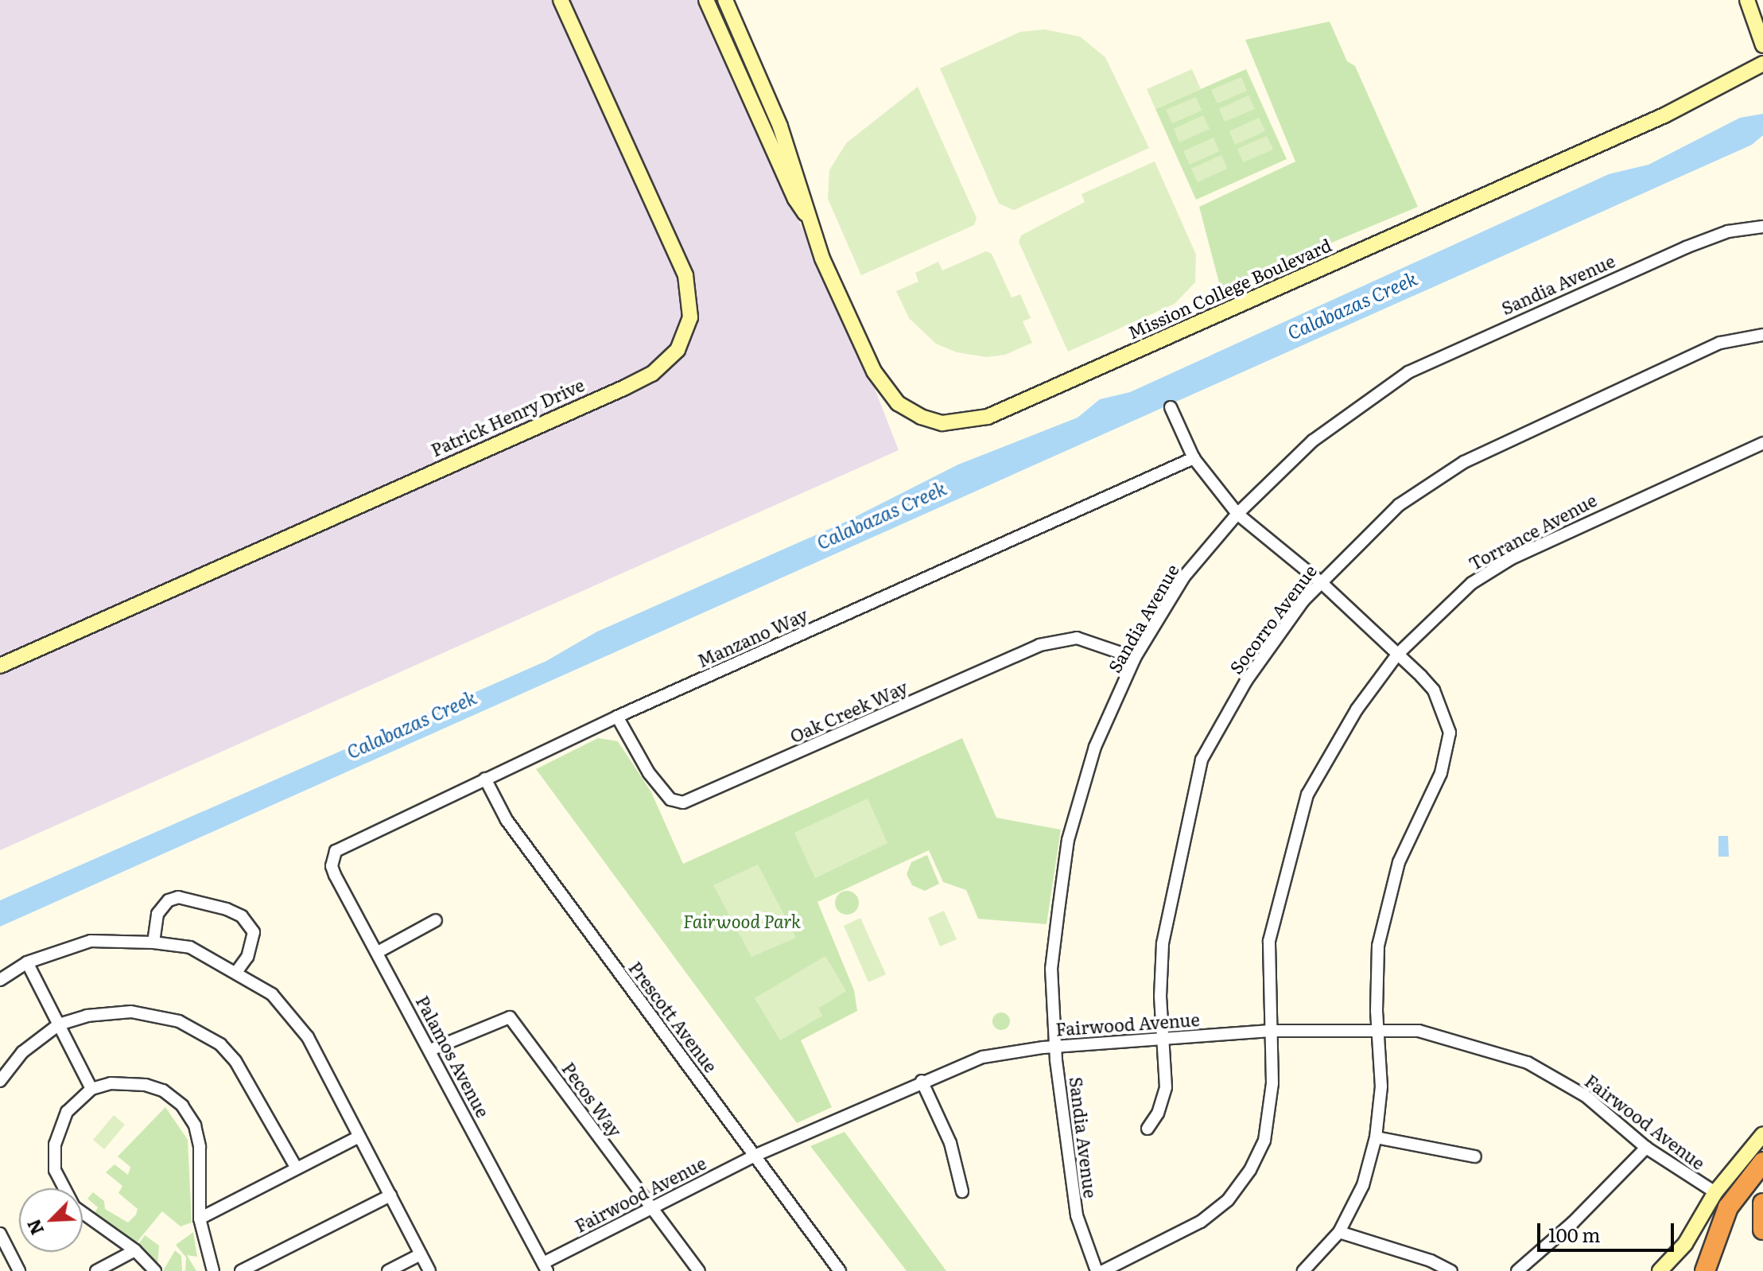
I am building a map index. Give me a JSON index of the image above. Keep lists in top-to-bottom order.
{
  "streets": {
    "street": [
      "Sandia Avenue",
      "Mission College Boulevard",
      "Patrick Henry Drive",
      "Torrance Avenue",
      "Socorro Avenue",
      "Manzano Way",
      "Oak Creek Way",
      "Prescott Avenue",
      "Fairwood Avenue",
      "Palamos Avenue",
      "Pecos Way"
    ]
  },
  "crossings": [
    ["Sandia Avenue", "Oak Creek Way"],
    ["Sandia Avenue", "Fairwood Avenue"],
    ["Torrance Avenue", "Fairwood Avenue"],
    ["Socorro Avenue", "Fairwood Avenue"],
    ["Manzano Way", "Oak Creek Way"],
    ["Manzano Way", "Prescott Avenue"],
    ["Manzano Way", "Palamos Avenue"],
    ["Prescott Avenue", "Fairwood Avenue"],
    ["Fairwood Avenue", "Palamos Avenue"],
    ["Fairwood Avenue", "Pecos Way"],
    ["Palamos Avenue", "Pecos Way"]
  ],
  "water": ["Calabazas Creek"],
  "parks": ["Fairwood Park"],
  "scale_bar": "100 m",
  "north": "bottom left"
}
